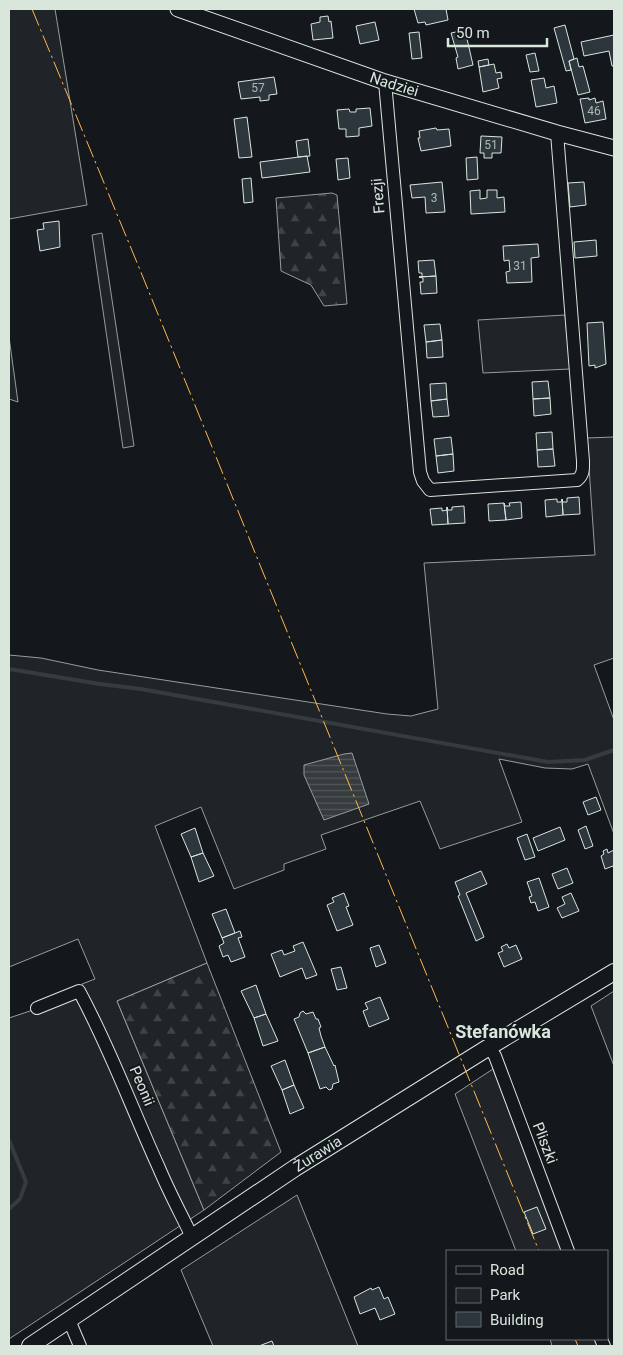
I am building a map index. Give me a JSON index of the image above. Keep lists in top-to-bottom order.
{
  "streets": {
    "main road": ["Żurawia"],
    "street": [
      "Nadziei",
      "Frezji",
      "Peonii",
      "Pliszki"
    ]
  },
  "crossings": [
    ["Nadziei", "Frezji"],
    ["Peonii", "Żurawia"],
    ["Pliszki", "Żurawia"]
  ],
  "districts": ["Stefanówka"],
  "house_numbers": [
    "57",
    "46",
    "51",
    "3",
    "31"
  ],
  "legend": ["Road", "Park", "Building"],
  "scale_bar": "50 m"
}
